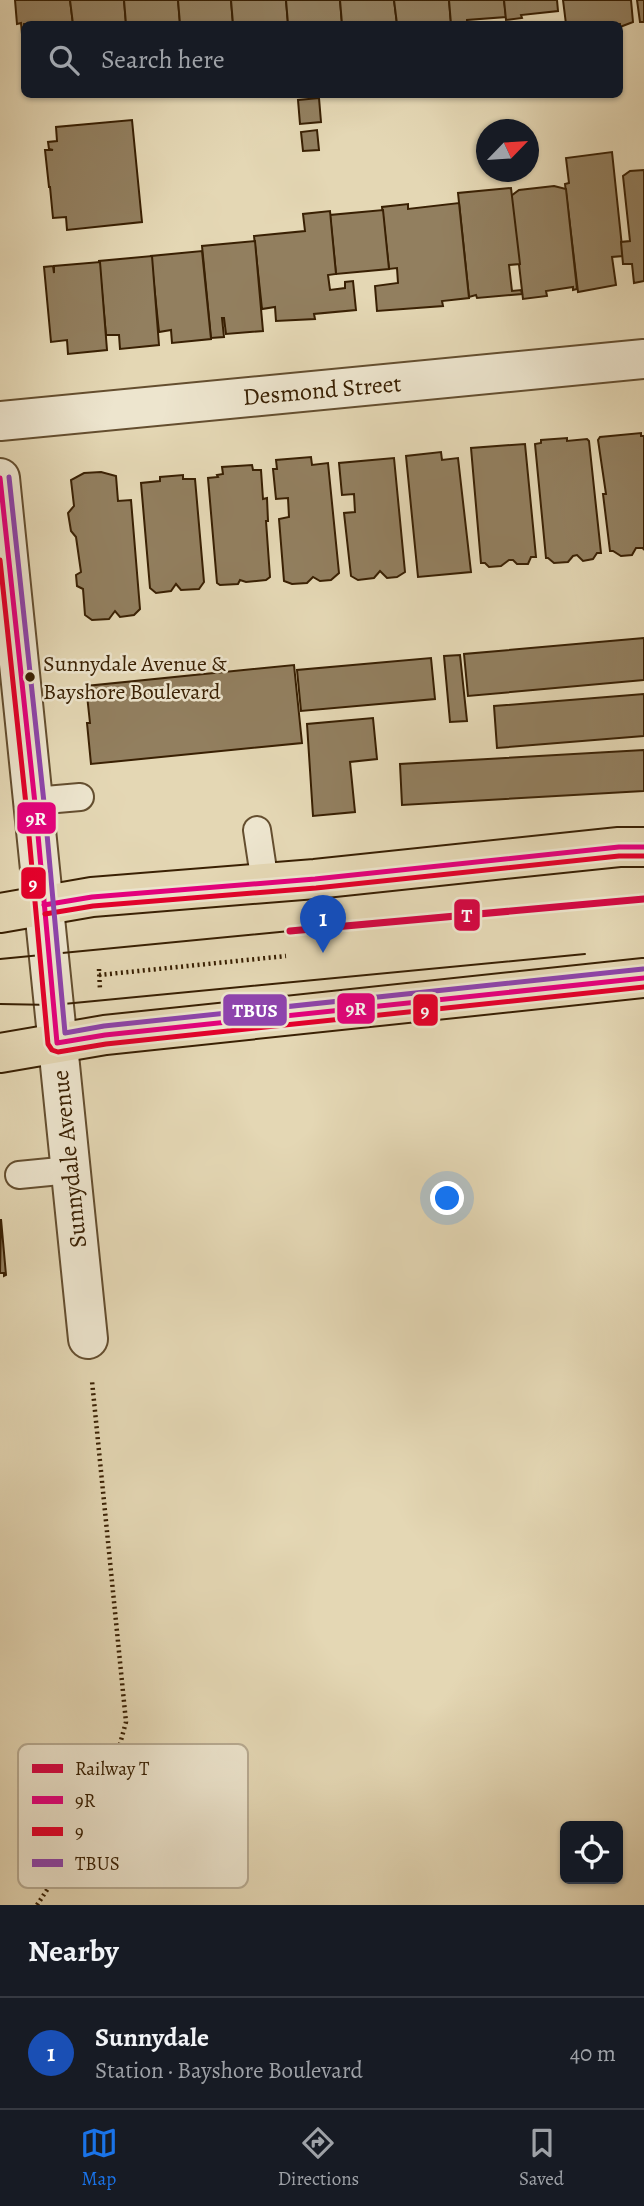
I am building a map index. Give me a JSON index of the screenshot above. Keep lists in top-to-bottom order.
{
  "streets": {
    "street": ["Desmond Street", "Sunnydale Avenue"]
  },
  "places": ["Sunnydale Avenue & Bayshore Boulevard"],
  "lines": [
    "transit line TBUS",
    "transit line 9R",
    "transit line 9",
    "rail line T"
  ],
  "legend": [
    "Railway T",
    "9R",
    "9",
    "TBUS"
  ],
  "north": "top right",
  "page": {
    "search": "Search here",
    "pins": "1",
    "heading": "Nearby",
    "list": [
      {
        "mark": "1",
        "name": "Sunnydale",
        "note": "Station · Bayshore Boulevard",
        "value": "40 m"
      }
    ],
    "nav": ["Map", "Directions", "Saved"]
  }
}
